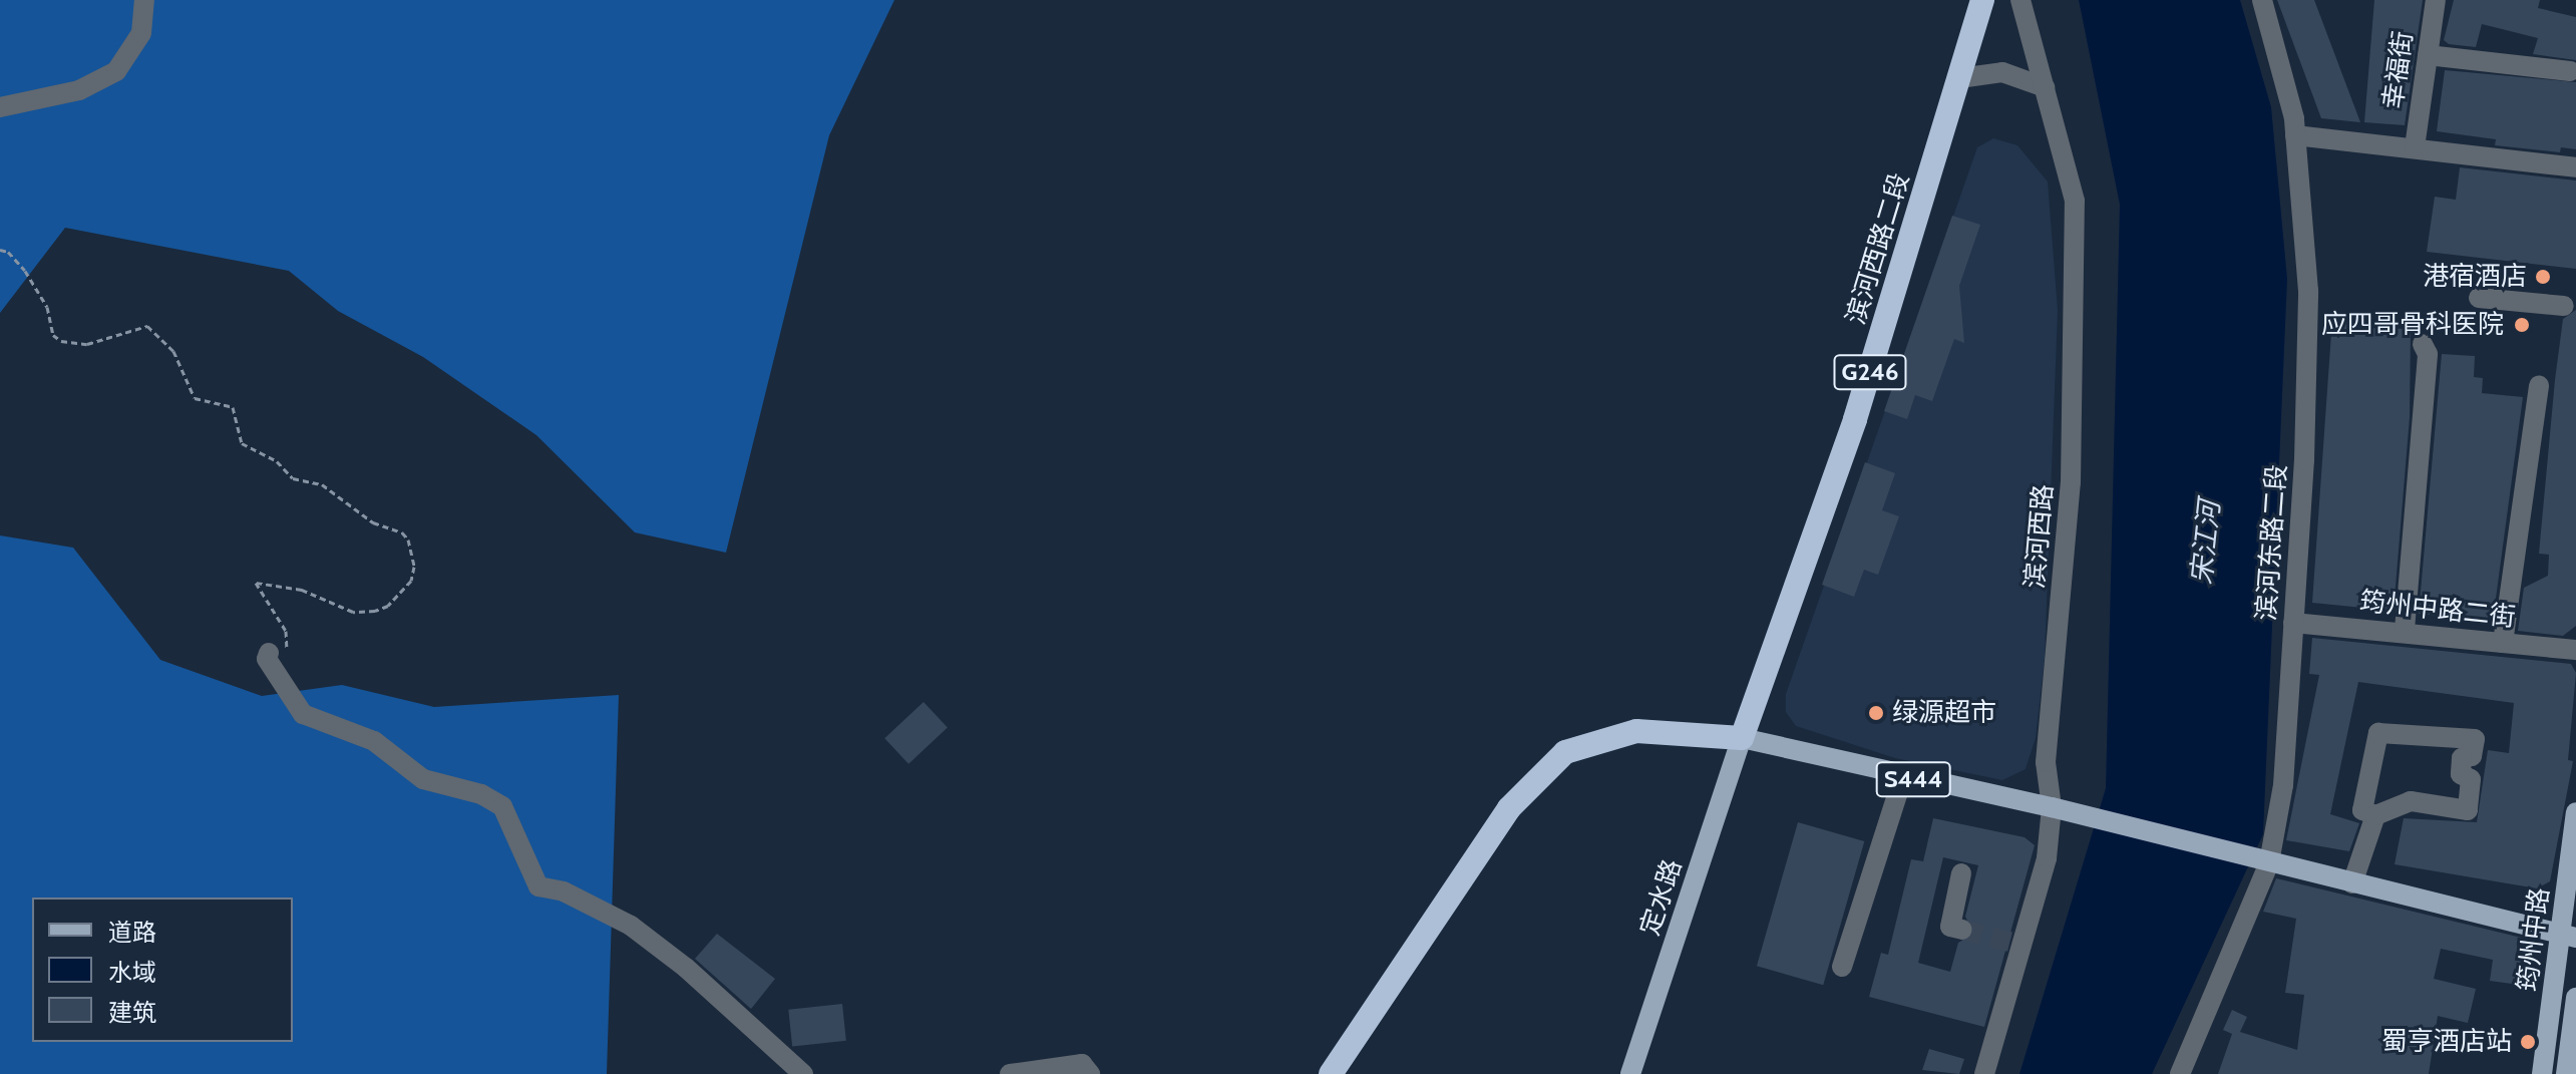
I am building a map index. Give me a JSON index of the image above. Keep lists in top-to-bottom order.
{
  "streets": {
    "highway": ["滨河西路二段", "G246"],
    "main road": ["S444", "定水路", "筠州中路"],
    "street": [
      "幸福街",
      "滨河西路",
      "滨河东路二段",
      "筠州中路二街"
    ]
  },
  "crossings": [
    ["滨河西路二段", "S444"],
    ["滨河西路二段", "定水路"],
    ["滨河西路", "S444"],
    ["滨河东路二段", "筠州中路二街"],
    ["滨河东路二段", "S444"],
    ["S444", "定水路"],
    ["S444", "筠州中路"]
  ],
  "water": ["宋江河"],
  "places": [
    "港宿酒店",
    "应四哥骨科医院",
    "绿源超市",
    "蜀亨酒店站"
  ],
  "legend": ["道路", "水域", "建筑"]
}
